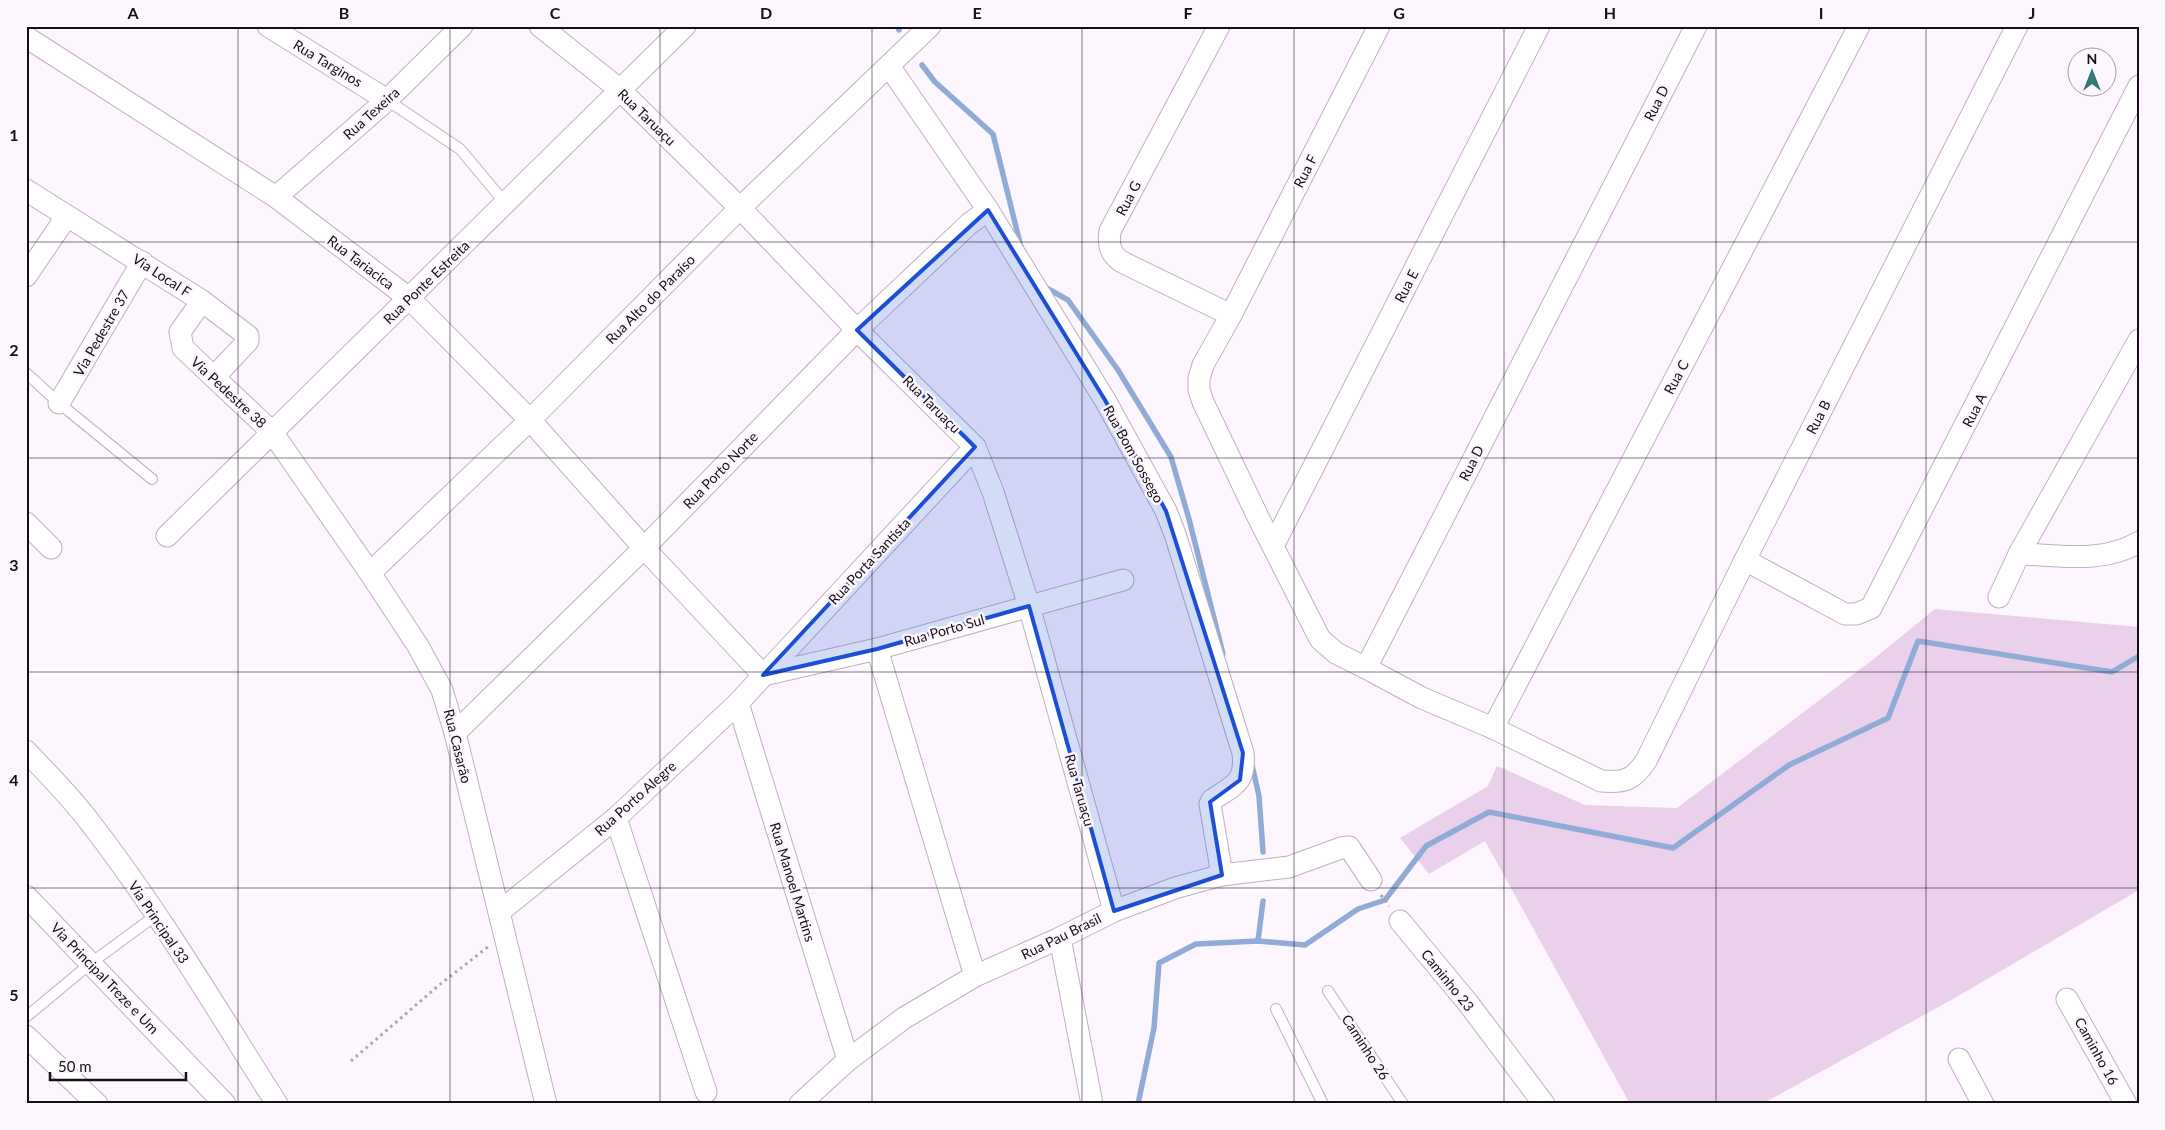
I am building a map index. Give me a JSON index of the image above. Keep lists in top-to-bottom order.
{
  "streets": {
    "street": [
      "Rua Targinos",
      "Rua D",
      "Rua Texeira",
      "Rua Taruaçu",
      "Rua F",
      "Rua G",
      "Rua Tariacica",
      "Via Local F",
      "Rua Ponte Estreita",
      "Rua E",
      "Rua Alto do Paraíso",
      "Via Pedestre 37",
      "Rua C",
      "Via Pedestre 38",
      "Rua A",
      "Rua B",
      "Rua Bom Sossego",
      "Rua Porto Norte",
      "Rua Porta Santista",
      "Rua Porto Sul",
      "Rua Casarão",
      "Rua Porto Alegre",
      "Rua Manoel Martins",
      "Via Principal 33",
      "Rua Pau Brasil",
      "Via Principal Treze e Um",
      "Caminho 23",
      "Caminho 16"
    ],
    "lane": ["Caminho 26"]
  },
  "crossings": [
    ["Rua Targinos", "Rua Texeira"],
    ["Rua Texeira", "Rua Tariacica"],
    ["Rua Taruaçu", "Rua Ponte Estreita"],
    ["Rua Taruaçu", "Rua Alto do Paraíso"],
    ["Rua Taruaçu", "Rua Porto Norte"],
    ["Rua Taruaçu", "Rua Porta Santista"],
    ["Rua Taruaçu", "Rua Porto Sul"],
    ["Rua Taruaçu", "Rua Pau Brasil"],
    ["Rua F", "Rua G"],
    ["Rua Tariacica", "Rua Ponte Estreita"],
    ["Rua Tariacica", "Rua Alto do Paraíso"],
    ["Rua Tariacica", "Rua Porto Norte"],
    ["Rua Tariacica", "Rua Porta Santista"],
    ["Rua Tariacica", "Rua Porto Sul"],
    ["Rua Tariacica", "Rua Porto Alegre"],
    ["Via Local F", "Via Pedestre 37"],
    ["Via Local F", "Via Pedestre 38"],
    ["Rua Ponte Estreita", "Via Pedestre 38"],
    ["Rua Ponte Estreita", "Rua Casarão"],
    ["Rua Alto do Paraíso", "Rua Bom Sossego"],
    ["Rua Alto do Paraíso", "Rua Casarão"],
    ["Rua C", "Rua B"],
    ["Via Pedestre 38", "Rua Casarão"],
    ["Rua A", "Rua B"],
    ["Rua Bom Sossego", "Rua Porto Norte"],
    ["Rua Bom Sossego", "Rua Pau Brasil"],
    ["Rua Porto Norte", "Rua Casarão"],
    ["Rua Porta Santista", "Rua Porto Sul"],
    ["Rua Porta Santista", "Rua Porto Alegre"],
    ["Rua Porto Sul", "Rua Porto Alegre"],
    ["Rua Casarão", "Rua Porto Alegre"],
    ["Rua Porto Alegre", "Rua Manoel Martins"],
    ["Rua Manoel Martins", "Rua Pau Brasil"]
  ],
  "scale_bar": "50 m",
  "north": "top",
  "grid": {
    "columns": [
      "A",
      "B",
      "C",
      "D",
      "E",
      "F",
      "G",
      "H",
      "I",
      "J"
    ],
    "rows": [
      "1",
      "2",
      "3",
      "4",
      "5"
    ]
  }
}
